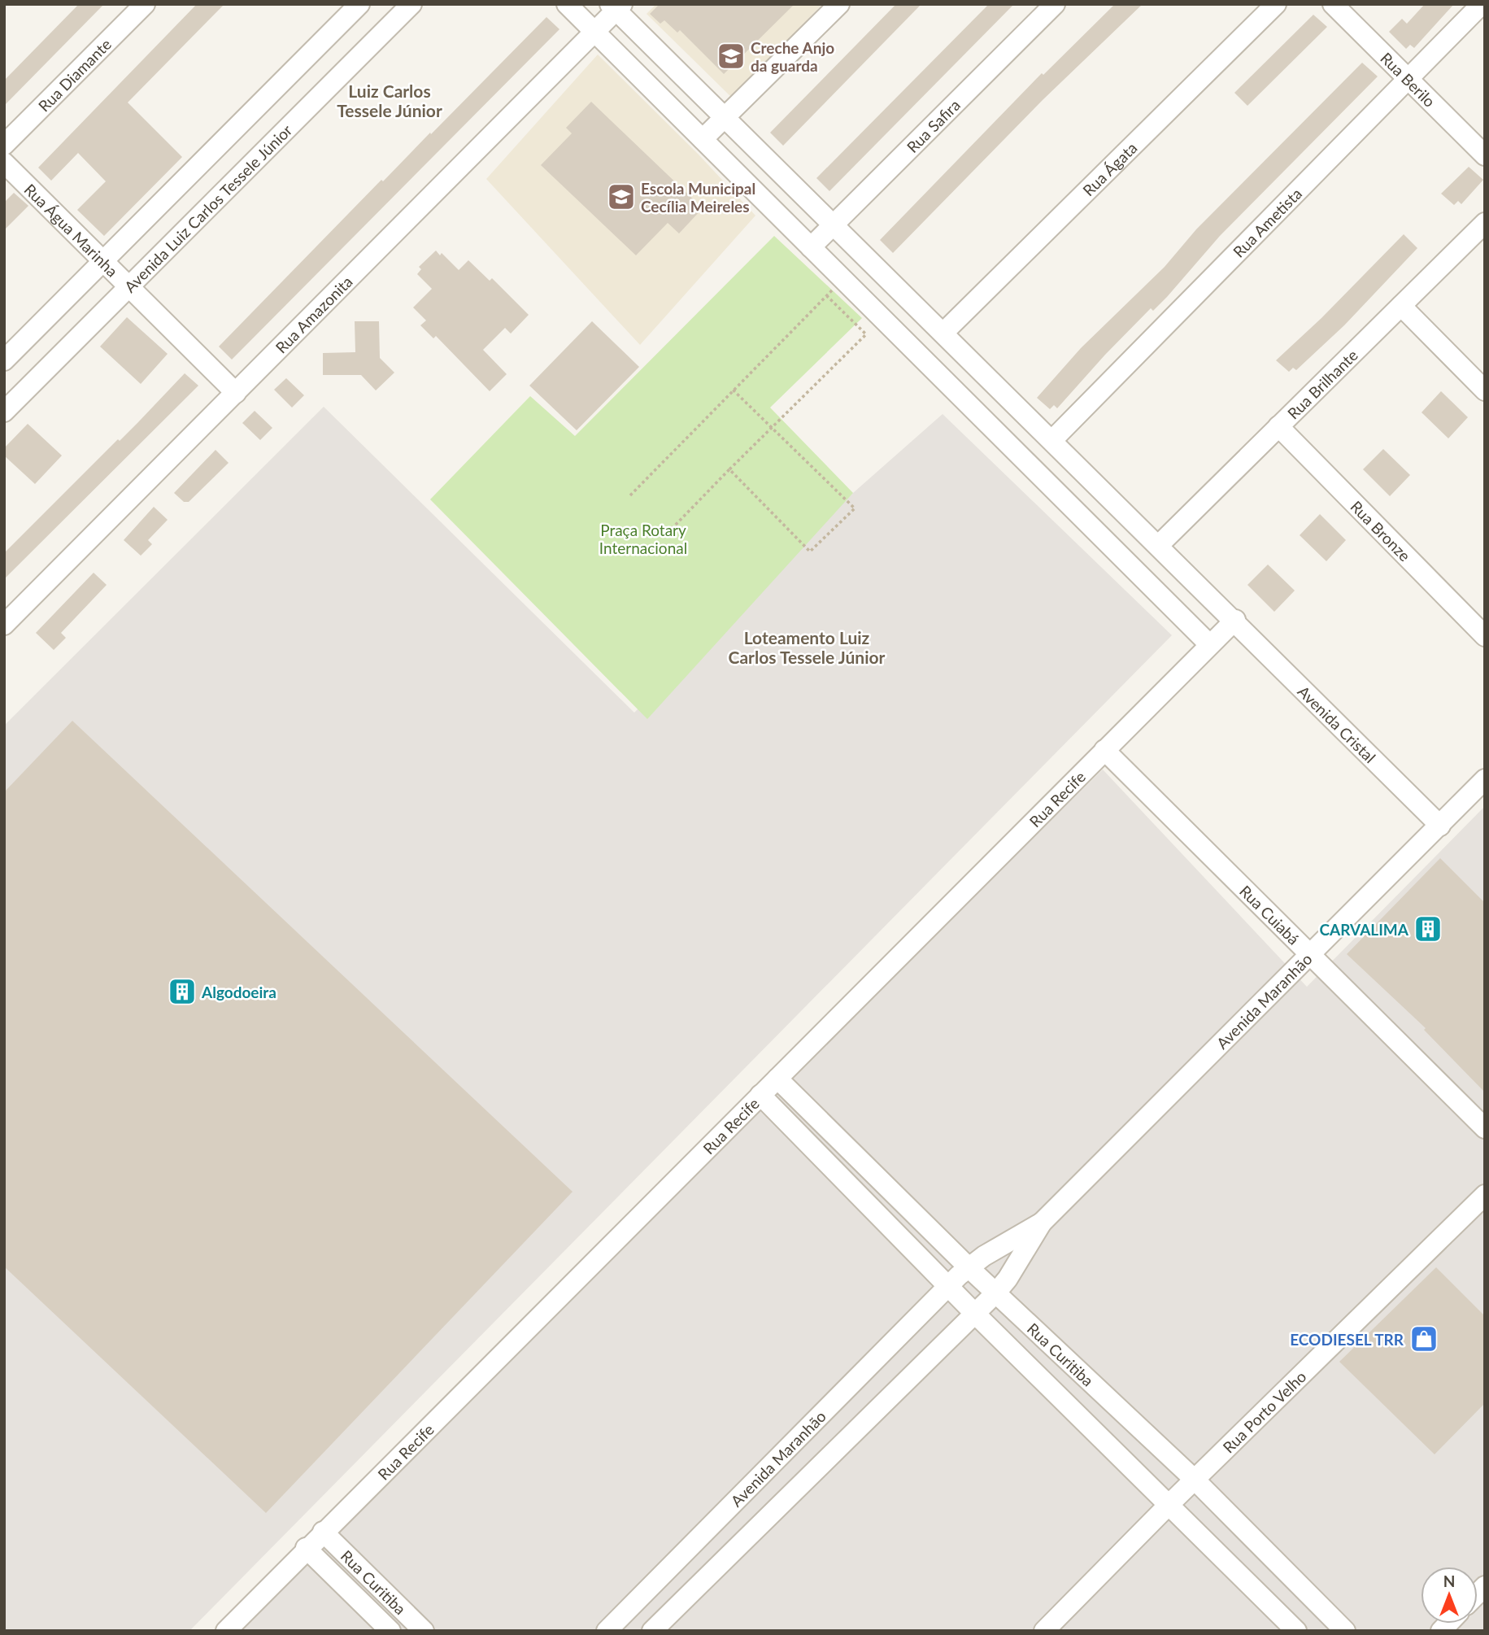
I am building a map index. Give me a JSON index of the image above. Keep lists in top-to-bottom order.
{
  "streets": {
    "street": [
      "Rua Diamante",
      "Rua Berilo",
      "Rua Safira",
      "Rua Ágata",
      "Avenida Luiz Carlos Tessele Júnior",
      "Rua Ametista",
      "Rua Água Marinha",
      "Rua Amazonita",
      "Rua Brilhante",
      "Rua Bronze",
      "Avenida Cristal",
      "Rua Recife",
      "Rua Cuiabá",
      "Avenida Maranhão",
      "Rua Curitiba",
      "Rua Porto Velho"
    ]
  },
  "crossings": [
    ["Rua Berilo", "Rua Ametista"],
    ["Rua Safira", "Avenida Cristal"],
    ["Rua Ágata", "Avenida Cristal"],
    ["Avenida Luiz Carlos Tessele Júnior", "Rua Água Marinha"],
    ["Rua Ametista", "Avenida Cristal"],
    ["Rua Água Marinha", "Rua Amazonita"],
    ["Rua Amazonita", "Avenida Cristal"],
    ["Rua Brilhante", "Rua Bronze"],
    ["Rua Brilhante", "Avenida Cristal"],
    ["Avenida Cristal", "Rua Recife"],
    ["Avenida Cristal", "Avenida Maranhão"],
    ["Rua Recife", "Rua Cuiabá"],
    ["Rua Recife", "Rua Curitiba"],
    ["Rua Cuiabá", "Avenida Maranhão"],
    ["Avenida Maranhão", "Rua Curitiba"],
    ["Rua Curitiba", "Rua Porto Velho"]
  ],
  "districts": ["Luiz Carlos Tessele Júnior", "Loteamento Luiz Carlos Tessele Júnior"],
  "parks": ["Praça Rotary Internacional"],
  "places": {
    "school or university": ["Creche Anjo da guarda", "Escola Municipal Cecília Meireles"],
    "building": ["CARVALIMA", "Algodoeira"],
    "shop": ["ECODIESEL TRR"]
  },
  "north": "top"
}
